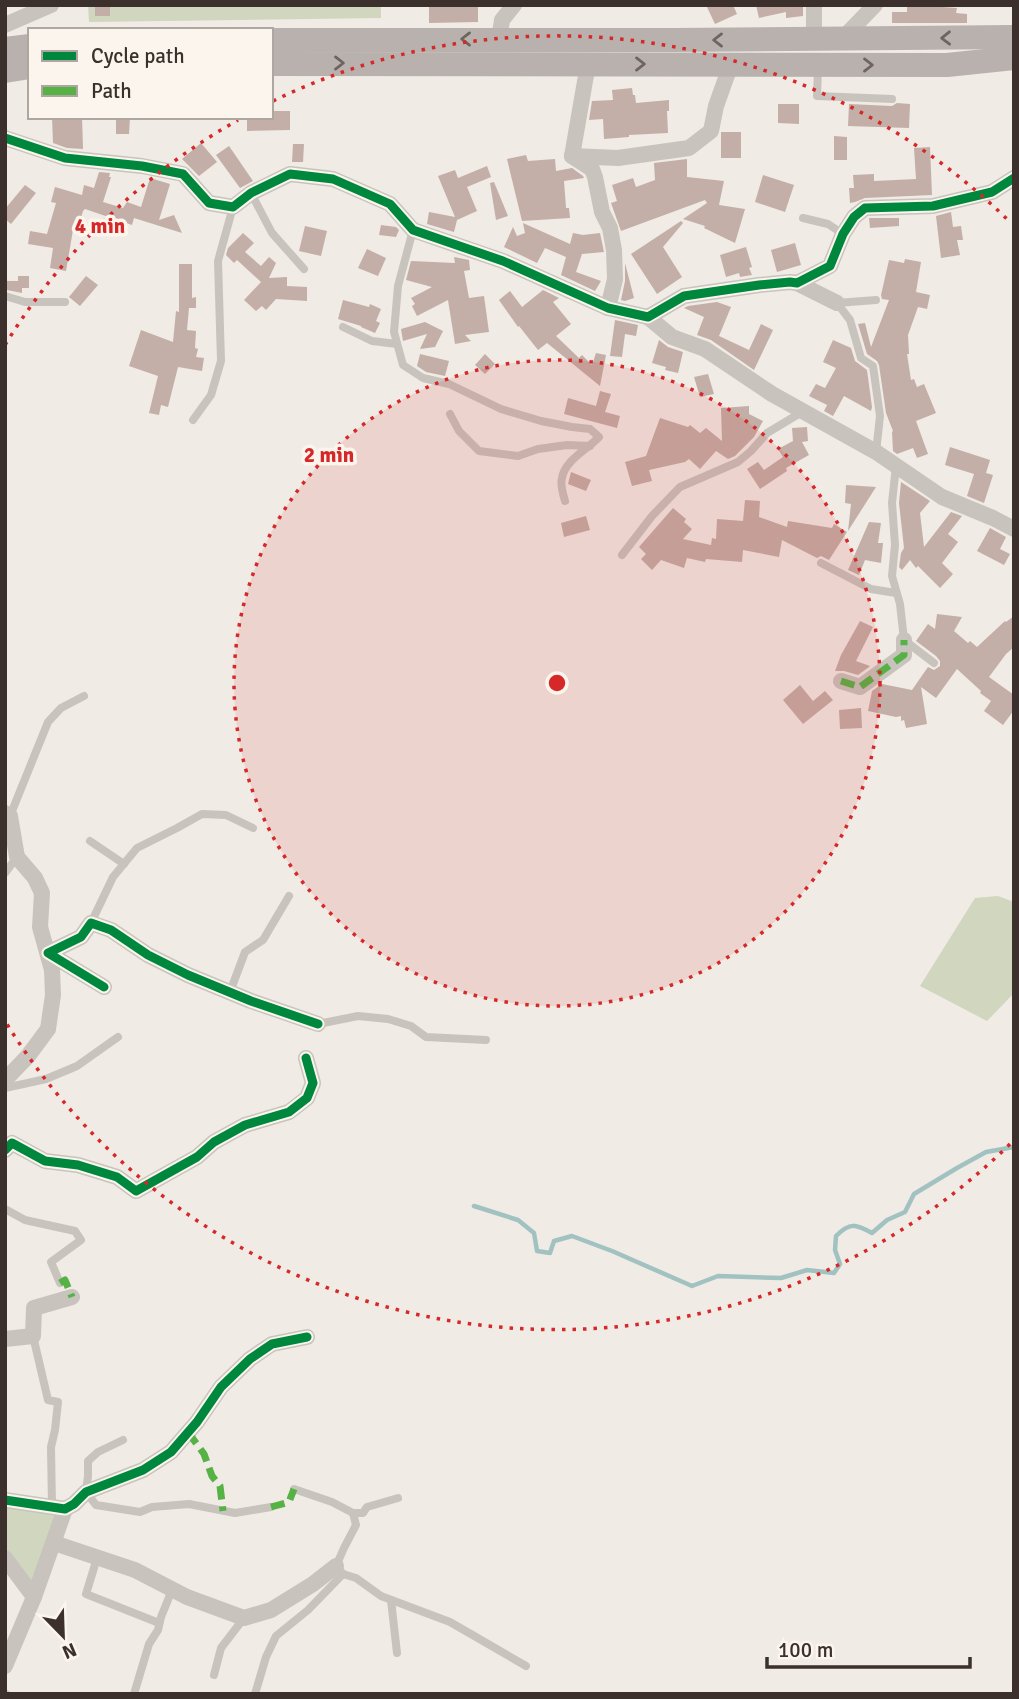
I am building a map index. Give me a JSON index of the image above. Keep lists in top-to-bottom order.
{
  "legend": ["Cycle path", "Path"],
  "scale_bar": "100 m",
  "north": "bottom right",
  "rings": ["4 min", "2 min"]
}
